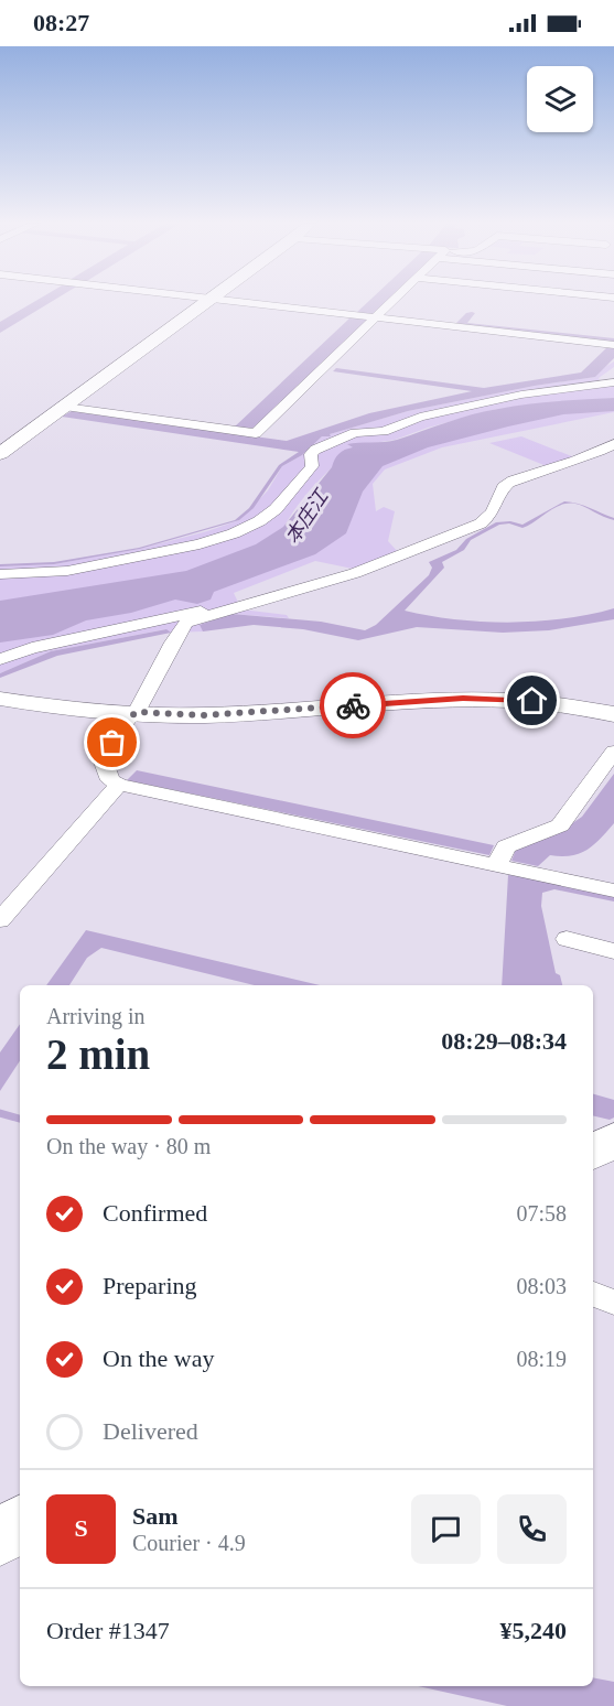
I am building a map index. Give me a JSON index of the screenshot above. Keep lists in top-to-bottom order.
{
  "water": ["本庄江"],
  "page": {
    "status": "08:27",
    "heading": ["2 min", "Arriving in", "08:29–08:34"],
    "panel": [
      "Sam",
      "Courier · 4.9",
      "Order #1347",
      "¥5,240"
    ],
    "bar": "On the way · 80 m",
    "list": [
      ["Confirmed", "07:58"],
      ["Preparing", "08:03"],
      ["On the way", "08:19"],
      "Delivered"
    ],
    "round": "S"
  }
}
